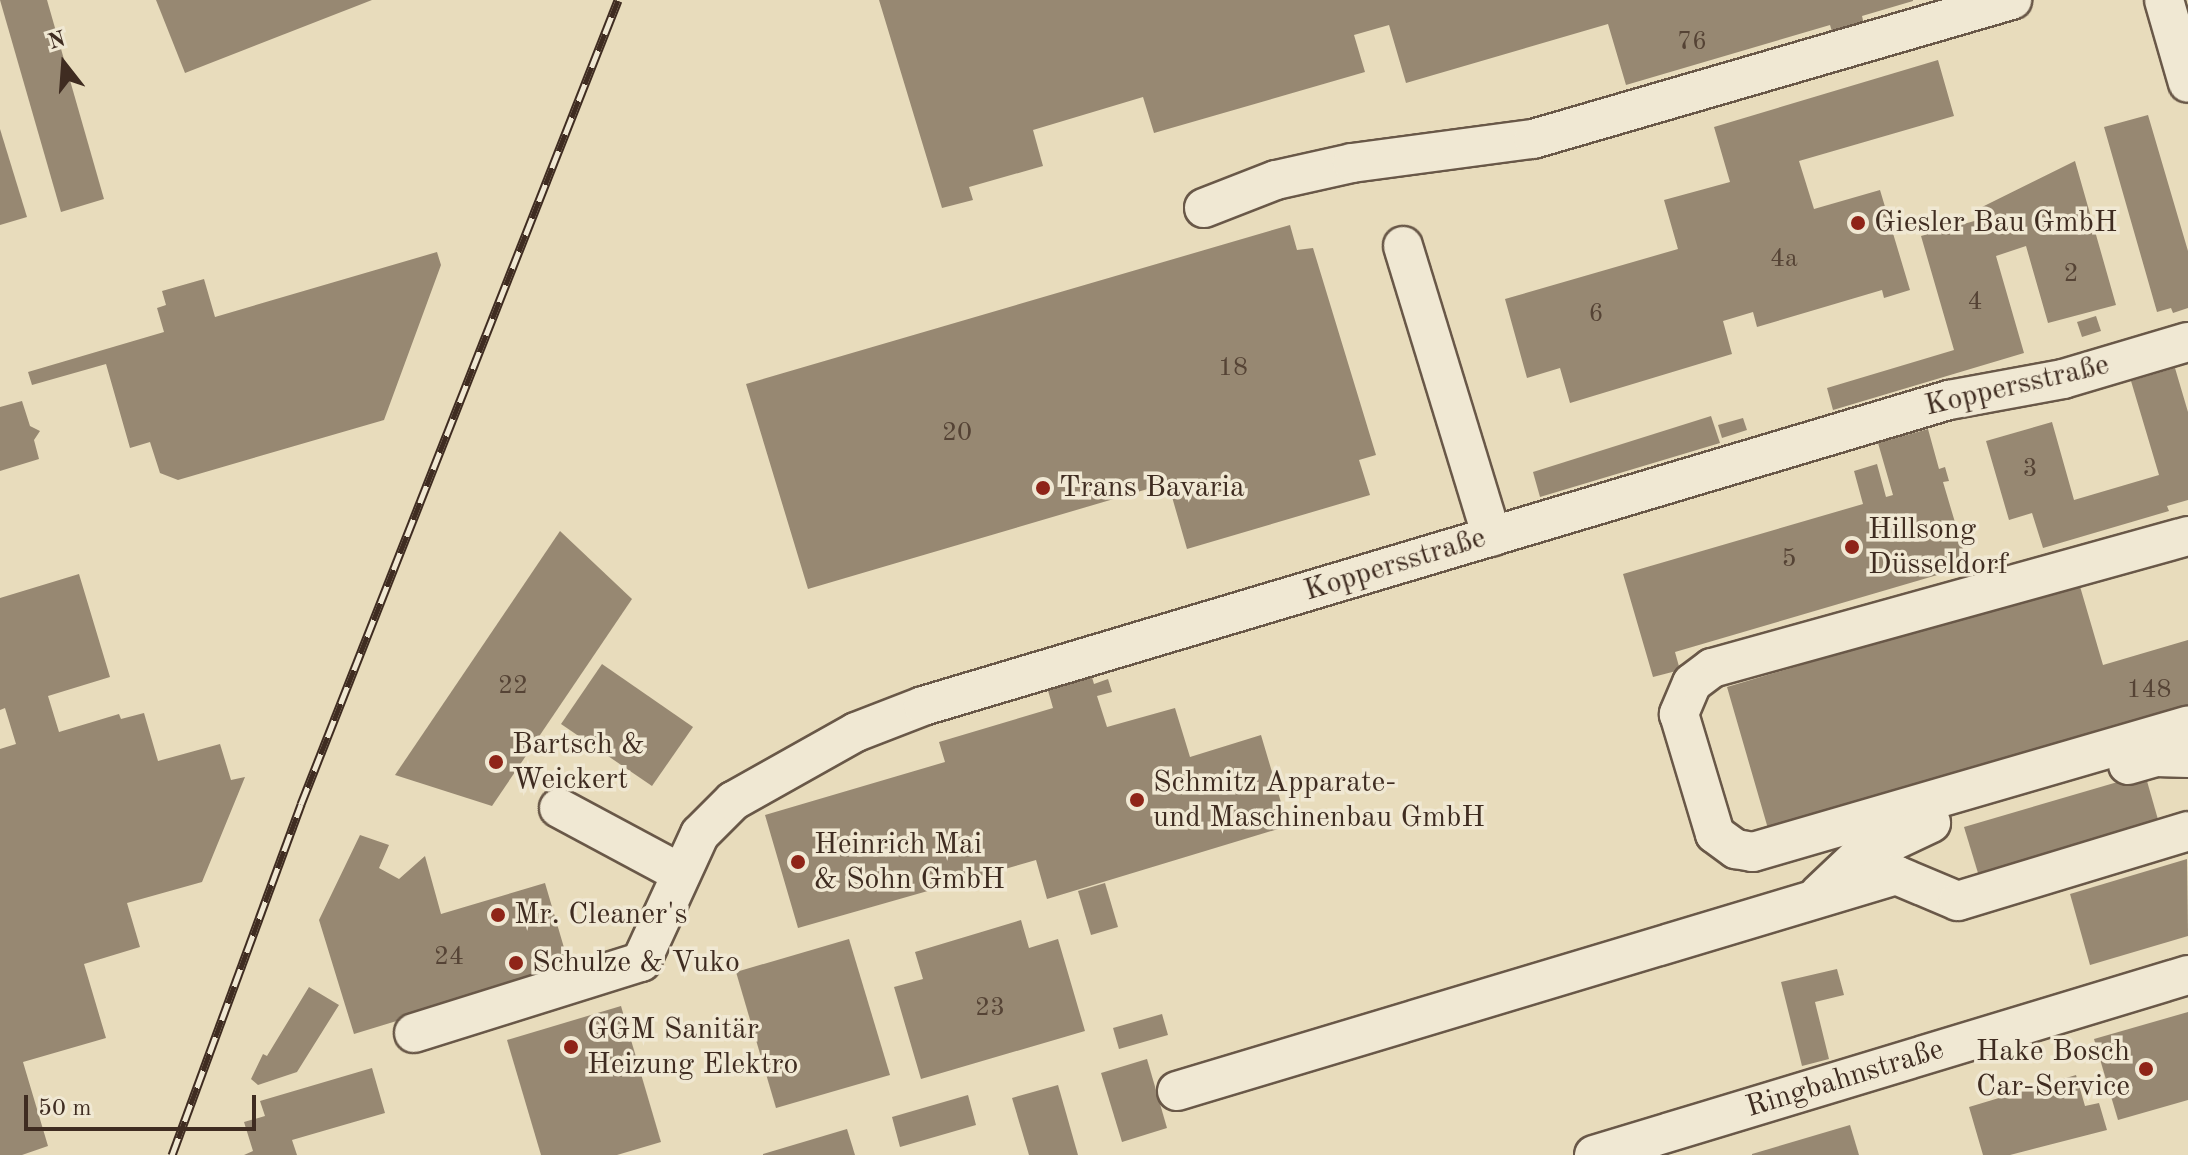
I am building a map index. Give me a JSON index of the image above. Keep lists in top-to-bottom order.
{
  "streets": {
    "street": ["Koppersstraße", "Ringbahnstraße"]
  },
  "places": [
    "Giesler Bau GmbH",
    "Trans Bavaria",
    "Hillsong Düsseldorf",
    "Bartsch & Weickert",
    "Schmitz Apparate- und Maschinenbau GmbH",
    "Heinrich Mai & Sohn GmbH",
    "Mr. Cleaner's",
    "Schulze & Vuko",
    "GGM Sanitär Heizung Elektro",
    "Hake Bosch Car-Service"
  ],
  "house_numbers": [
    "76",
    "4a",
    "2",
    "4",
    "6",
    "18",
    "20",
    "3",
    "5",
    "22",
    "148",
    "24",
    "23"
  ],
  "scale_bar": "50 m",
  "north": "top"
}
